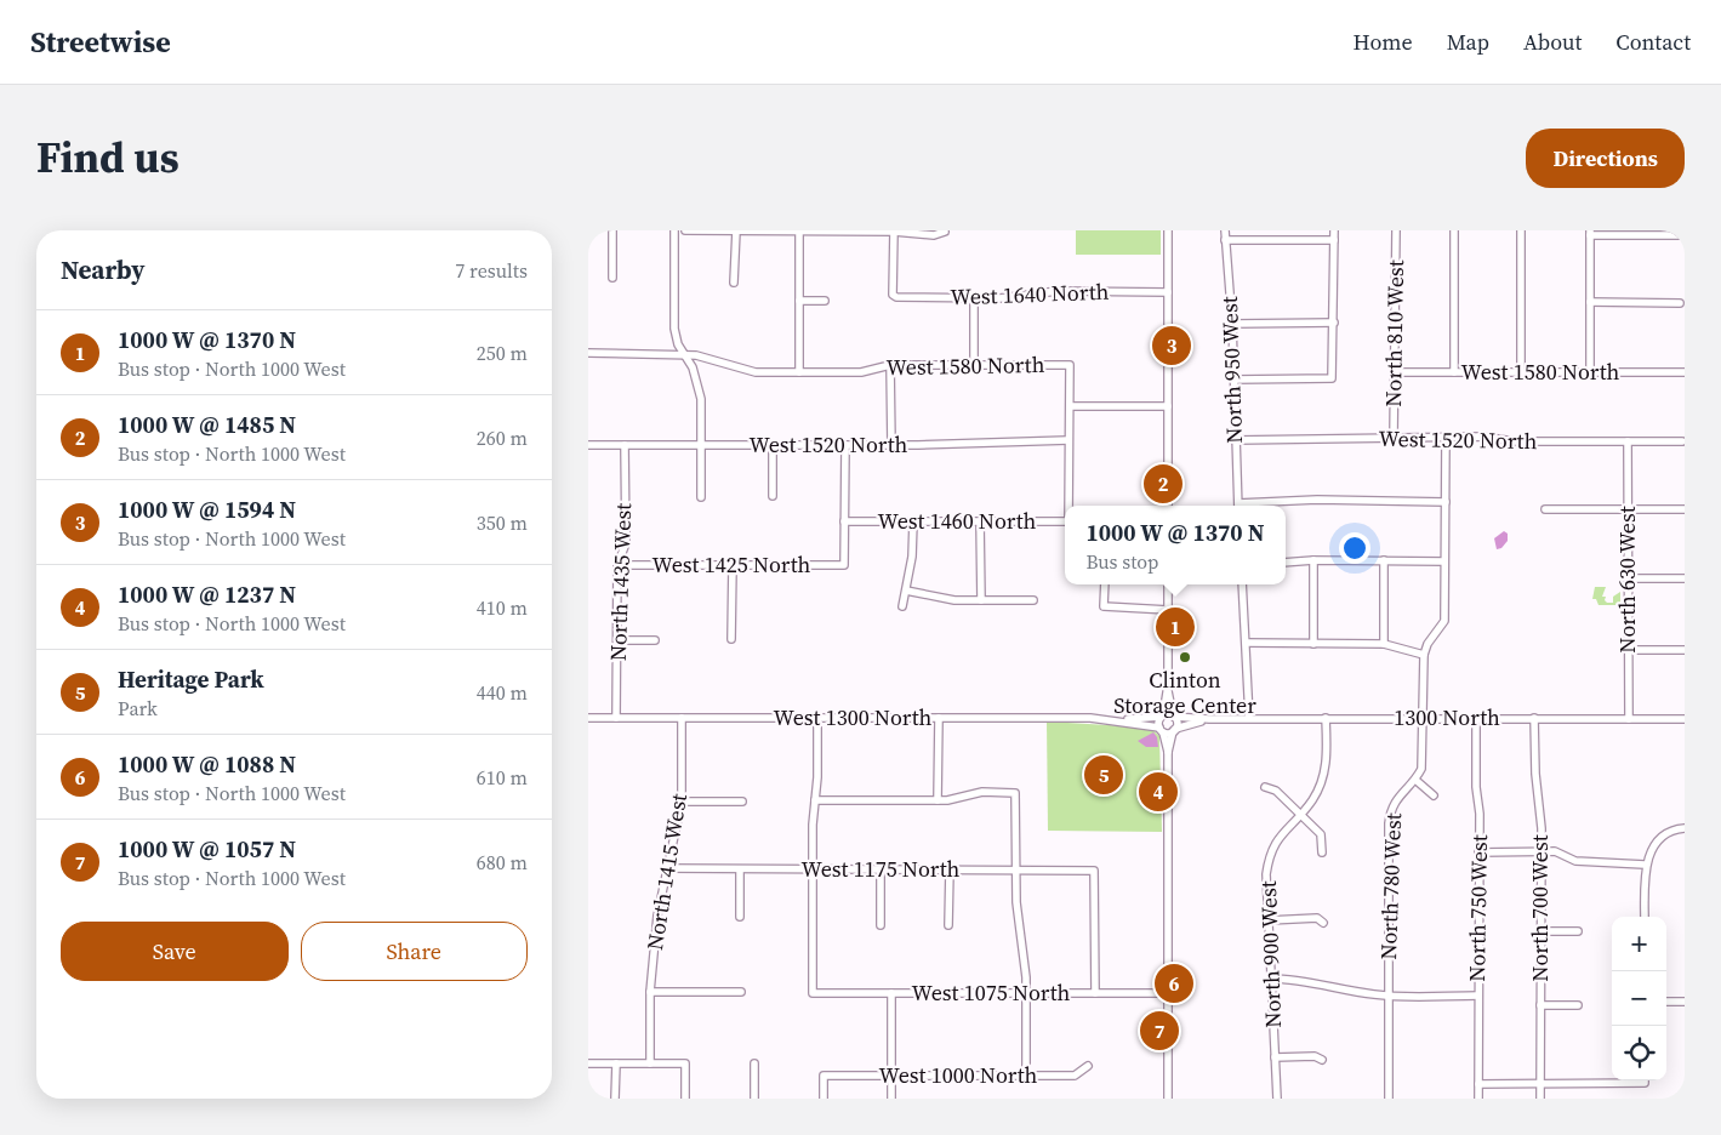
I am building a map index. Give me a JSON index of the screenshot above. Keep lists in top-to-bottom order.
{
  "streets": {
    "street": [
      "West 1640 North",
      "North 810 West",
      "West 1580 North",
      "North 950 West",
      "West 1520 North",
      "West 1460 North",
      "West 1425 North",
      "North 630 West",
      "North 1435 West",
      "West 1300 North",
      "1300 North",
      "West 1175 North",
      "North 1415 West",
      "North 780 West",
      "North 750 West",
      "North 700 West",
      "North 900 West",
      "West 1075 North",
      "West 1000 North"
    ]
  },
  "crossings": [
    ["North 810 West", "West 1580 North"],
    ["North 810 West", "West 1520 North"],
    ["North 950 West", "West 1520 North"],
    ["West 1520 North", "North 630 West"],
    ["West 1520 North", "North 1435 West"],
    ["West 1460 North", "West 1425 North"],
    ["West 1425 North", "North 1435 West"],
    ["North 630 West", "1300 North"],
    ["North 1435 West", "West 1300 North"],
    ["West 1300 North", "1300 North"],
    ["West 1300 North", "North 1415 West"],
    ["1300 North", "North 750 West"],
    ["1300 North", "North 700 West"],
    ["1300 North", "North 900 West"],
    ["West 1175 North", "North 1415 West"],
    ["West 1175 North", "West 1075 North"]
  ],
  "places": ["Clinton Storage Center"],
  "page": {
    "header": "Streetwise",
    "nav": [
      "Home",
      "Map",
      "About",
      "Contact"
    ],
    "title": "Find us",
    "buttons": [
      "Directions",
      ["Save", "Share"]
    ],
    "heading": ["Nearby", "7 results"],
    "list": [
      {
        "mark": "1",
        "name": "1000 W @ 1370 N",
        "note": "Bus stop · North 1000 West",
        "value": "250 m"
      },
      {
        "mark": "2",
        "name": "1000 W @ 1485 N",
        "note": "Bus stop · North 1000 West",
        "value": "260 m"
      },
      {
        "mark": "3",
        "name": "1000 W @ 1594 N",
        "note": "Bus stop · North 1000 West",
        "value": "350 m"
      },
      {
        "mark": "4",
        "name": "1000 W @ 1237 N",
        "note": "Bus stop · North 1000 West",
        "value": "410 m"
      },
      {
        "mark": "5",
        "name": "Heritage Park",
        "note": "Park",
        "value": "440 m"
      },
      {
        "mark": "6",
        "name": "1000 W @ 1088 N",
        "note": "Bus stop · North 1000 West",
        "value": "610 m"
      },
      {
        "mark": "7",
        "name": "1000 W @ 1057 N",
        "note": "Bus stop · North 1000 West",
        "value": "680 m"
      }
    ],
    "pins": [
      "3",
      "2",
      "1",
      "5",
      "4",
      "6",
      "7"
    ],
    "popup": ["1000 W @ 1370 N", "Bus stop"],
    "map_buttons": ["+", "−"]
  }
}
